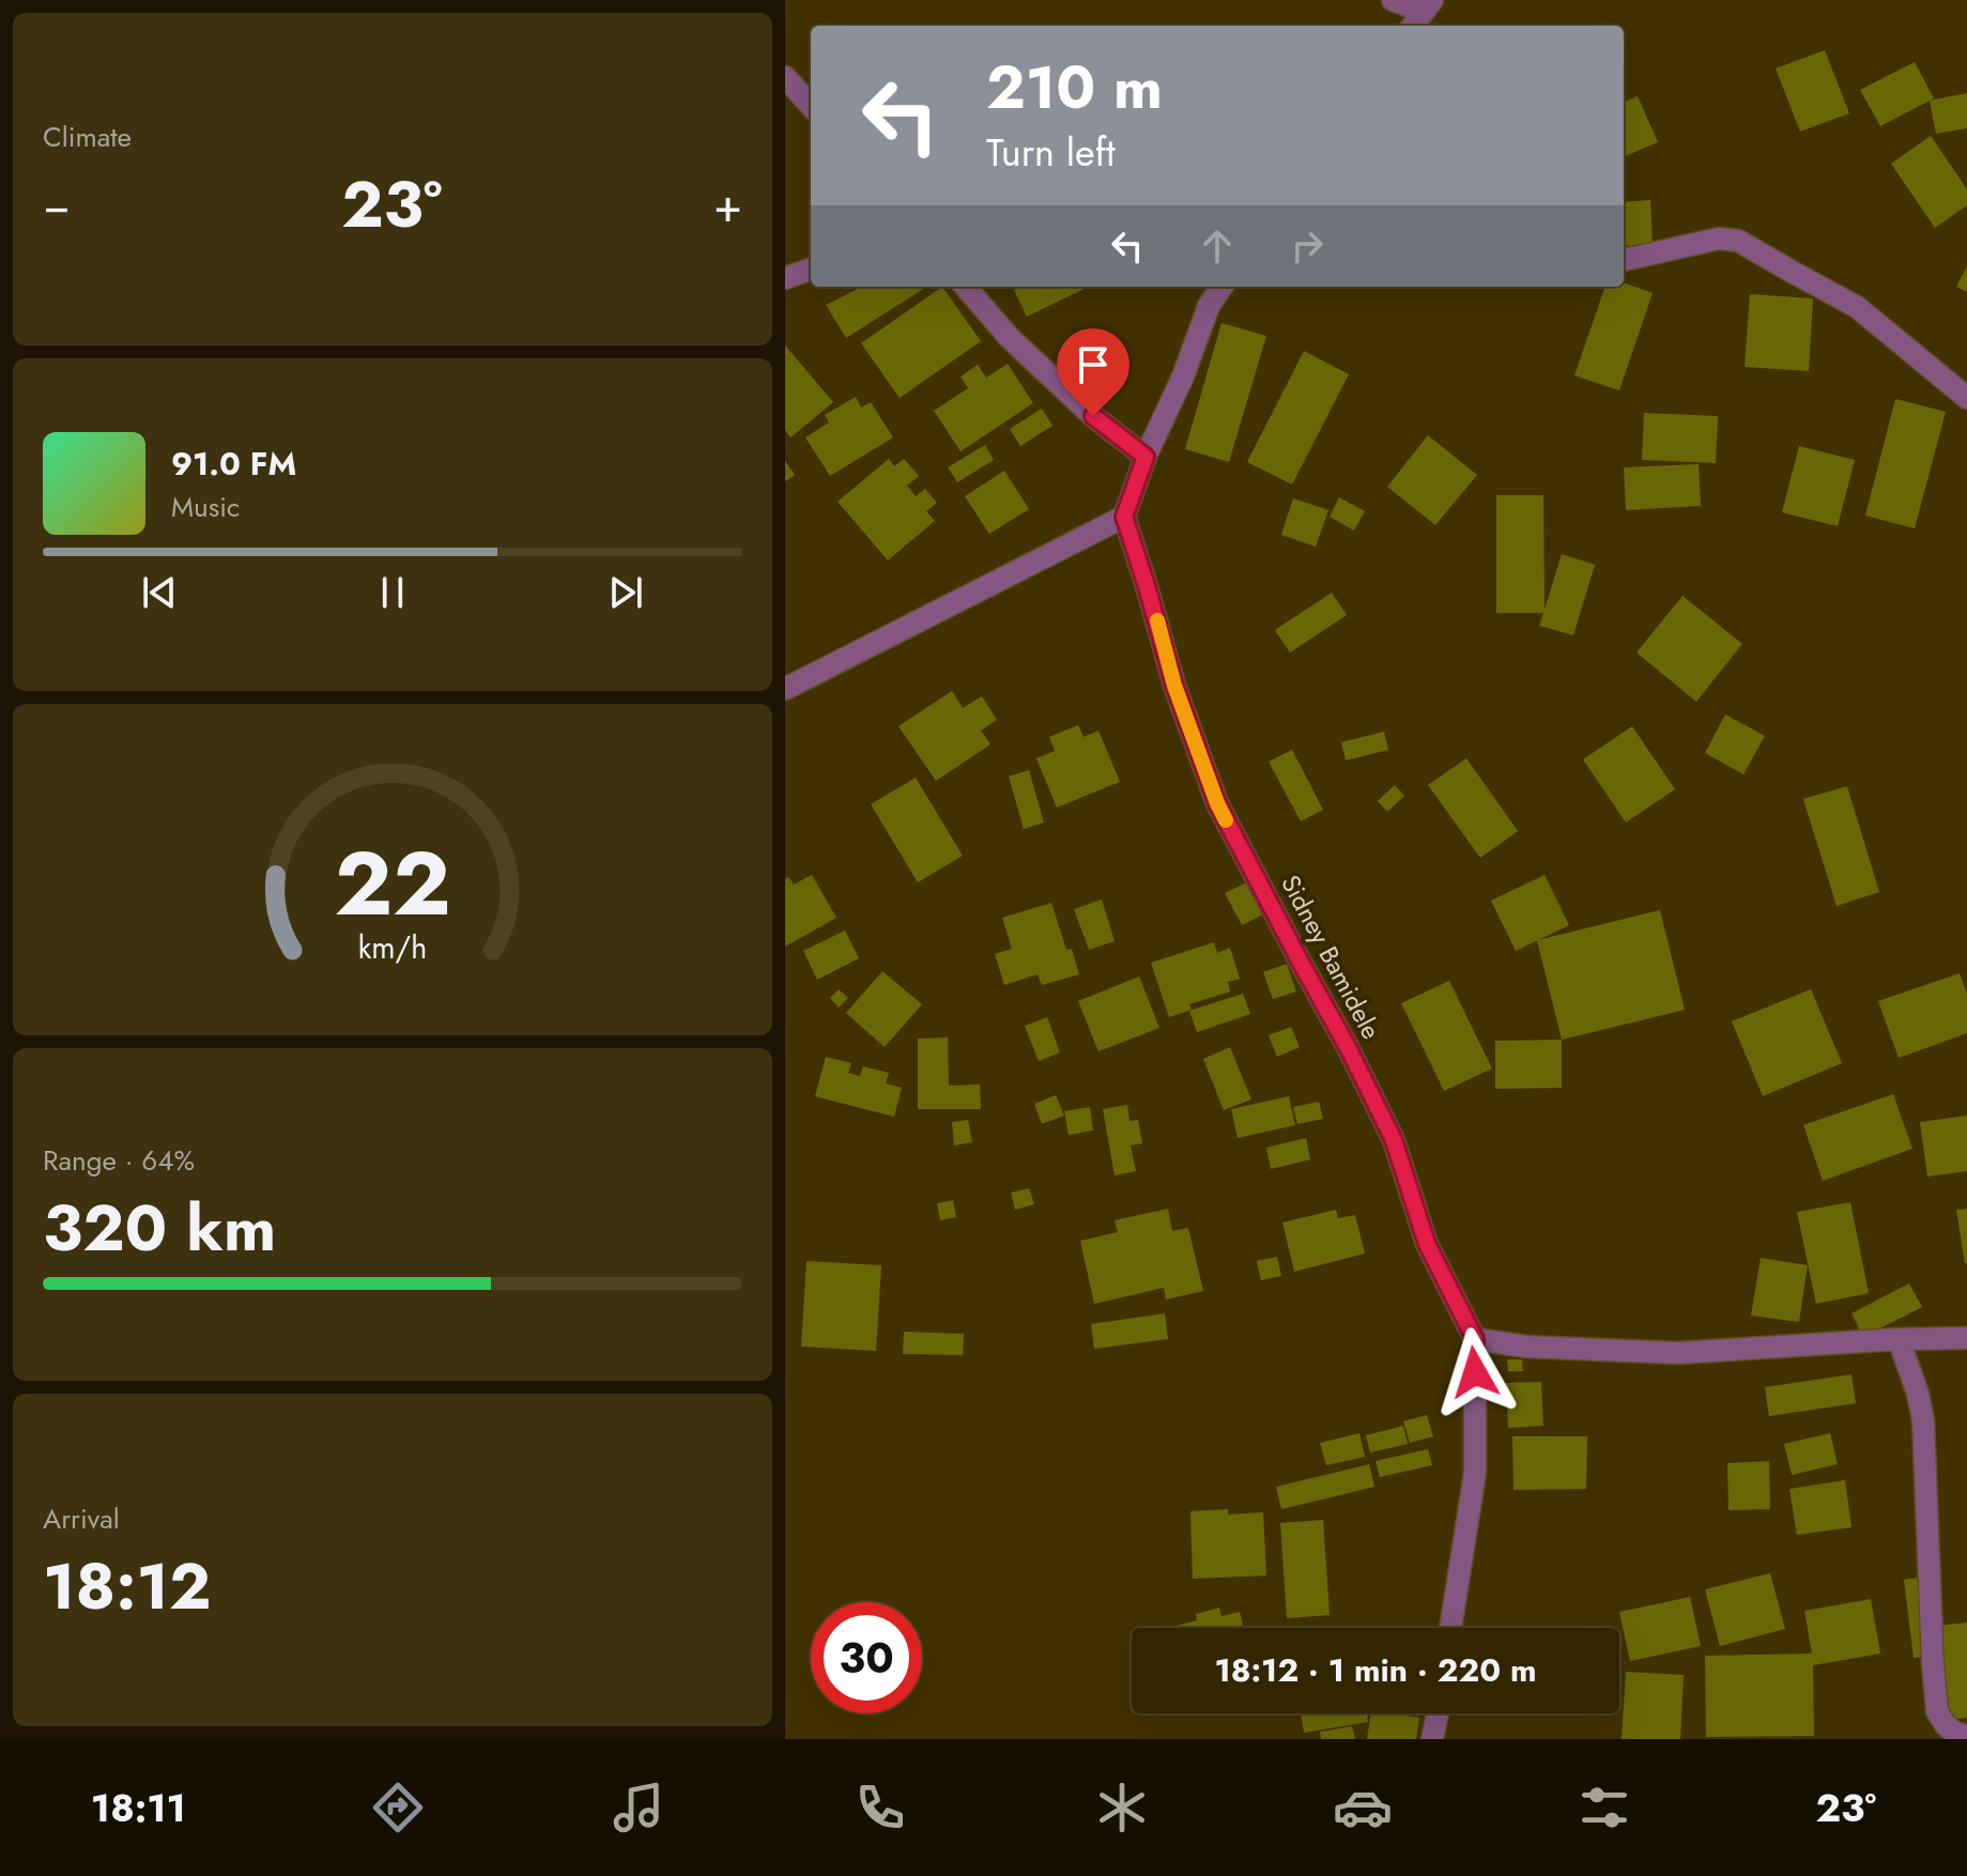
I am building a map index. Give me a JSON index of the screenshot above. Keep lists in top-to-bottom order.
{
  "streets": {
    "street": ["Sidney Bamidele"]
  },
  "page": {
    "tile": [
      "Climate",
      ["Range · 64%", "320 km"],
      ["Arrival", "18:12"]
    ],
    "turn": ["210 m", "Turn left"],
    "heat": ["−", "23°", "+"],
    "song": ["91.0 FM", "Music"],
    "limit": "30",
    "trip": "18:12 · 1 min · 220 m",
    "tabs": ["18:11", "23°"],
    "gauge": ["22", "km/h"]
  }
}
